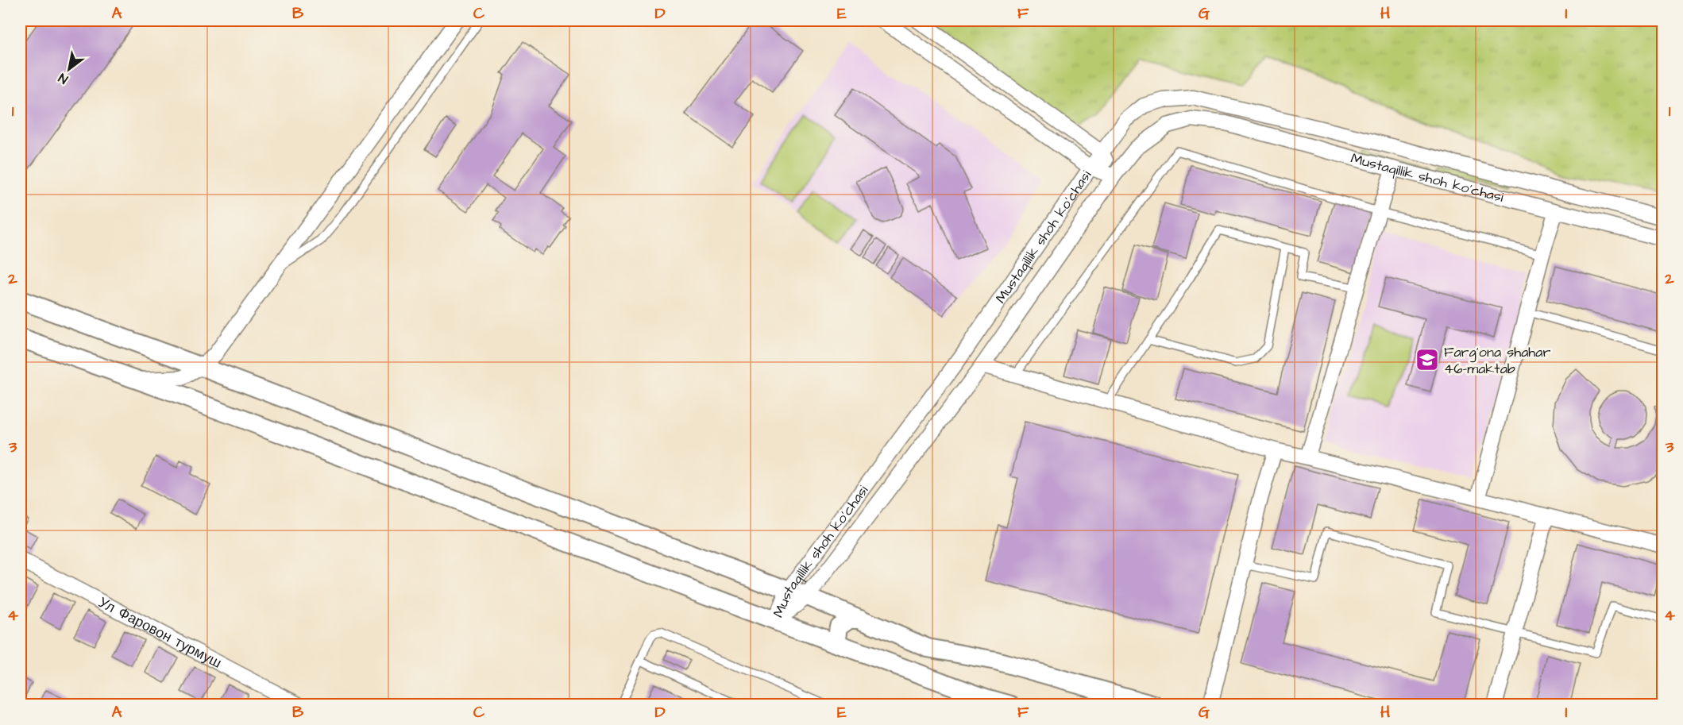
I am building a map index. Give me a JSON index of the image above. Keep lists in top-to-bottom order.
{
  "streets": {
    "street": ["Mustaqillik shoh ko'chasi", "Ул Фаровон турмуш"]
  },
  "places": {
    "school or university": ["Farg'ona shahar 46-maktab"]
  },
  "north": "bottom left",
  "grid": {
    "columns": [
      "A",
      "B",
      "C",
      "D",
      "E",
      "F",
      "G",
      "H",
      "I"
    ],
    "rows": [
      "1",
      "2",
      "3",
      "4"
    ]
  }
}
